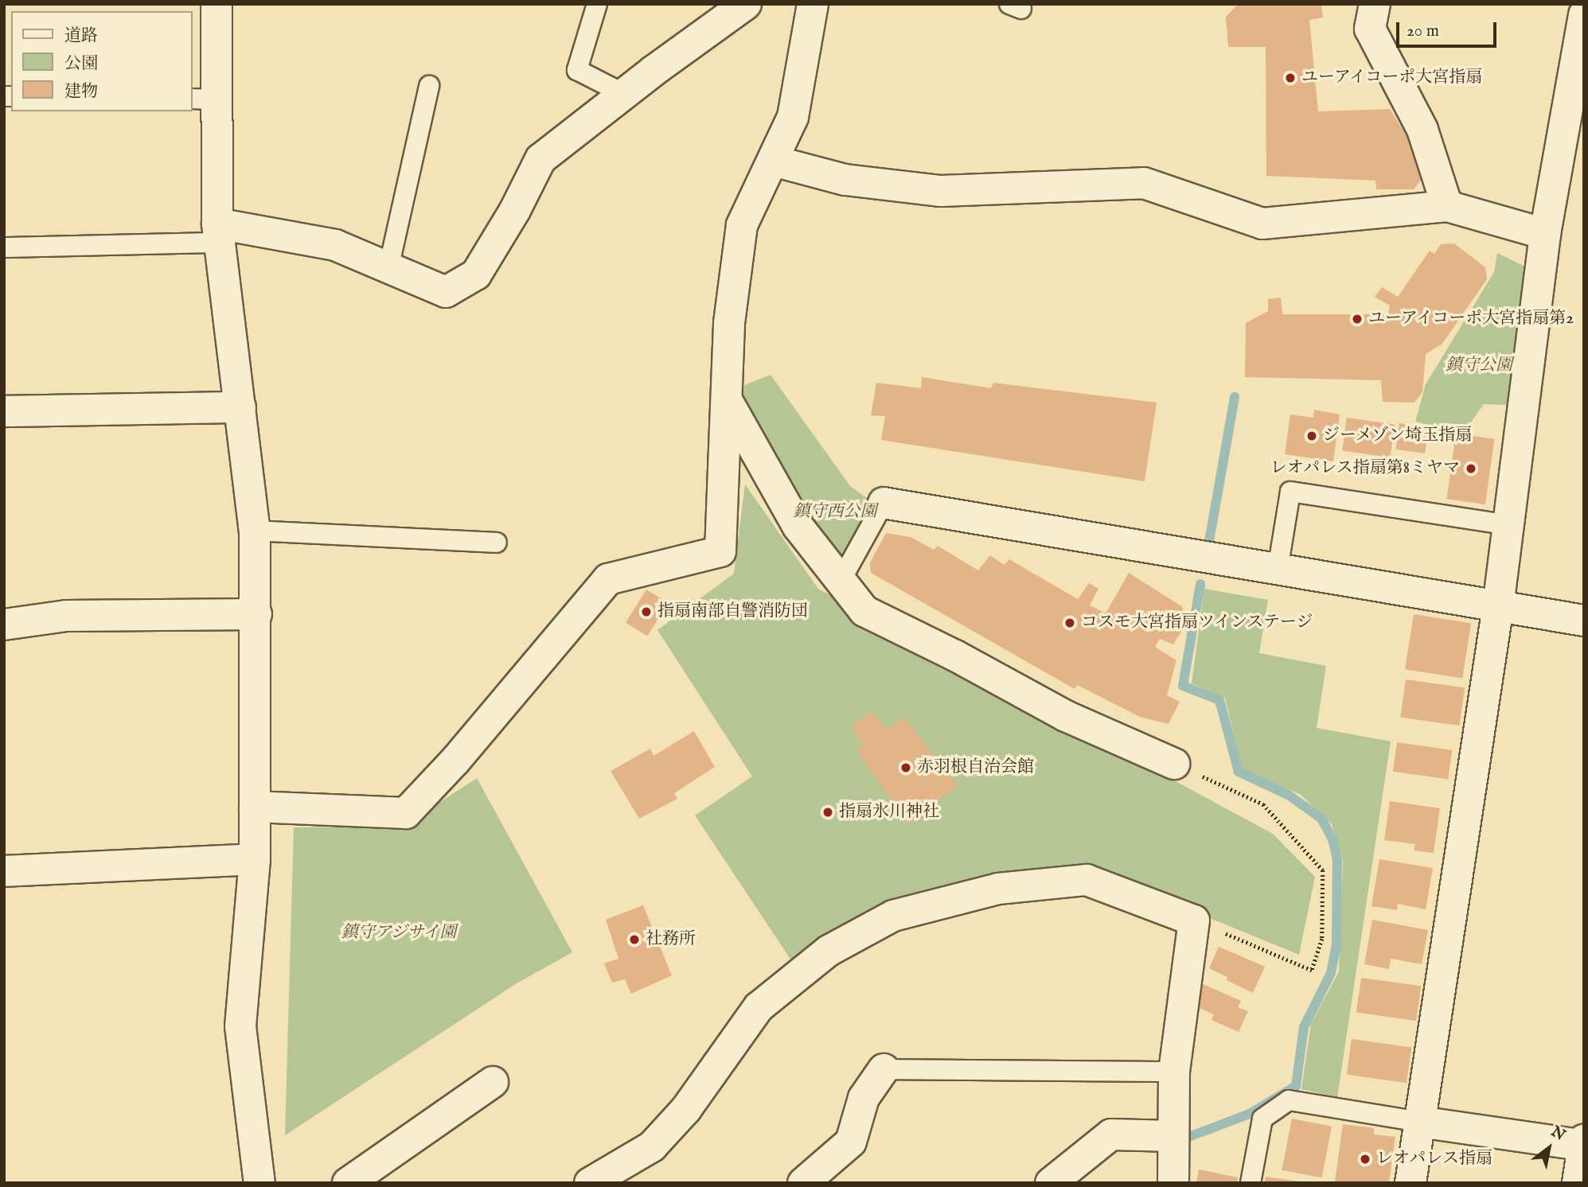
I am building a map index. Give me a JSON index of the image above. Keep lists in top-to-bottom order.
{
  "parks": ["鎮守公園", "鎮守西公園", "鎮守アジサイ園"],
  "places": [
    "ユーアイコーポ大宮指扇",
    "ユーアイコーポ大宮指扇第2",
    "ジーメゾン埼玉指扇",
    "レオパレス指扇第8ミヤマ",
    "指扇南部自警消防団",
    "コスモ大宮指扇ツインステージ",
    "赤羽根自治会館",
    "指扇氷川神社",
    "社務所",
    "レオパレス指扇"
  ],
  "legend": ["道路", "公園", "建物"],
  "scale_bar": "20 m",
  "north": "top right"
}
